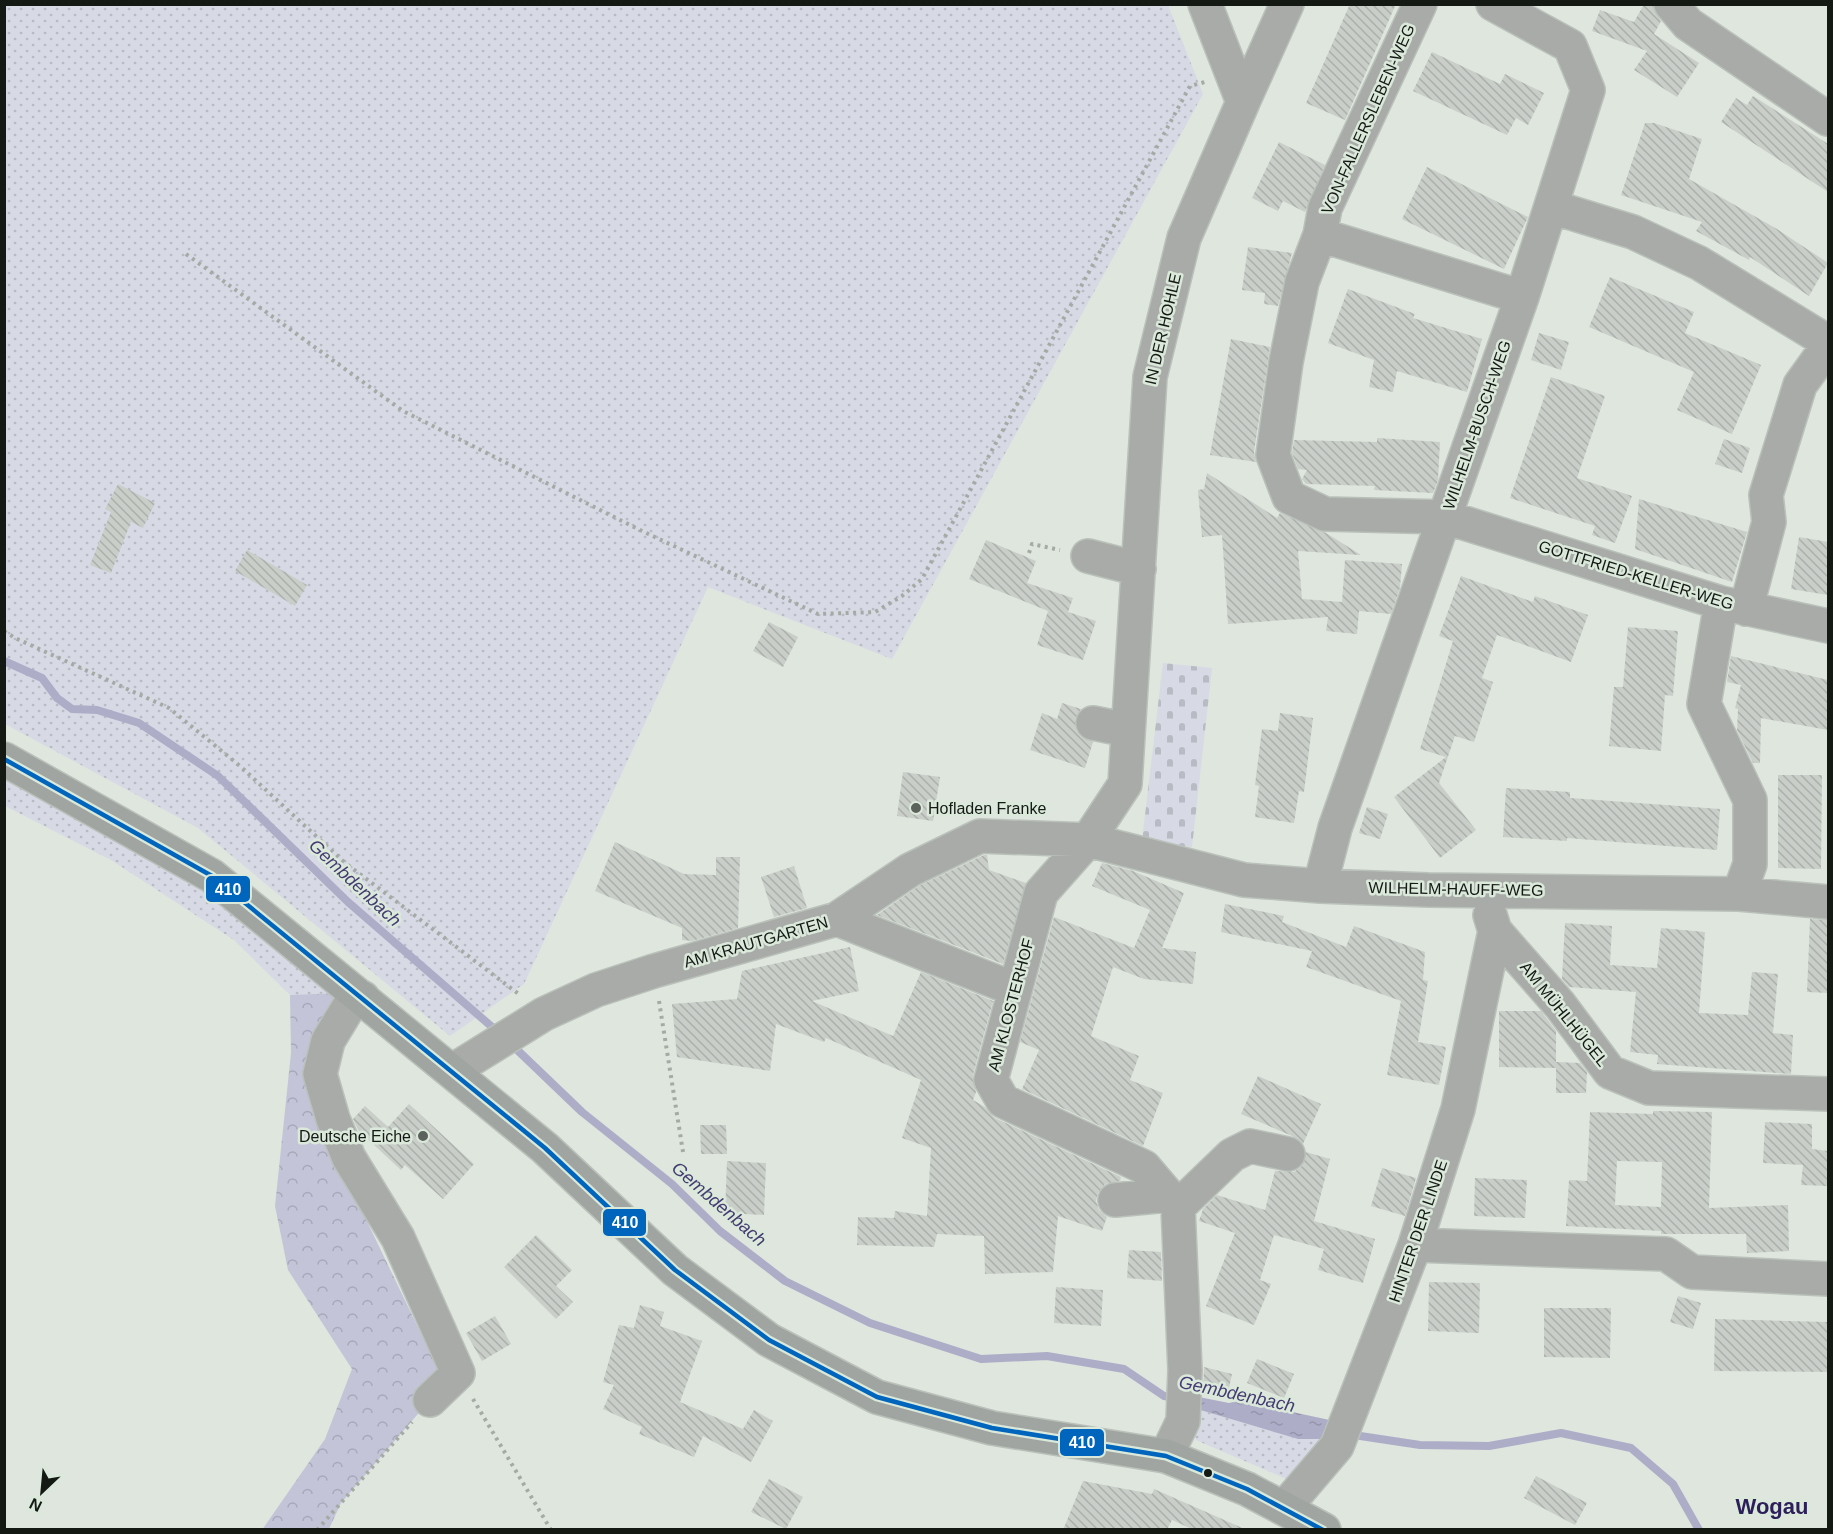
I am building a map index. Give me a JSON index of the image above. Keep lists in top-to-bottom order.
{
  "streets": {
    "street": [
      "VON-FALLERSLEBEN-WEG",
      "IN DER HOHLE",
      "WILHELM-BUSCH-WEG",
      "GOTTFRIED-KELLER-WEG",
      "WILHELM-HAUFF-WEG",
      "AM KRAUTGARTEN",
      "AM KLOSTERHOF",
      "AM MÜHLHÜGEL",
      "HINTER DER LINDE"
    ]
  },
  "crossings": [
    ["VON-FALLERSLEBEN-WEG", "WILHELM-BUSCH-WEG"],
    ["VON-FALLERSLEBEN-WEG", "GOTTFRIED-KELLER-WEG"],
    ["IN DER HOHLE", "WILHELM-HAUFF-WEG"],
    ["IN DER HOHLE", "AM KRAUTGARTEN"],
    ["IN DER HOHLE", "AM KLOSTERHOF"],
    ["WILHELM-BUSCH-WEG", "GOTTFRIED-KELLER-WEG"],
    ["WILHELM-BUSCH-WEG", "WILHELM-HAUFF-WEG"],
    ["WILHELM-HAUFF-WEG", "AM KRAUTGARTEN"],
    ["WILHELM-HAUFF-WEG", "AM KLOSTERHOF"],
    ["WILHELM-HAUFF-WEG", "AM MÜHLHÜGEL"],
    ["AM KRAUTGARTEN", "AM KLOSTERHOF"],
    ["AM MÜHLHÜGEL", "HINTER DER LINDE"]
  ],
  "districts": ["Wogau"],
  "water": ["Gembdenbach"],
  "places": ["Hofladen Franke", "Deutsche Eiche"],
  "lines": ["transit line 410"],
  "north": "bottom left"
}
